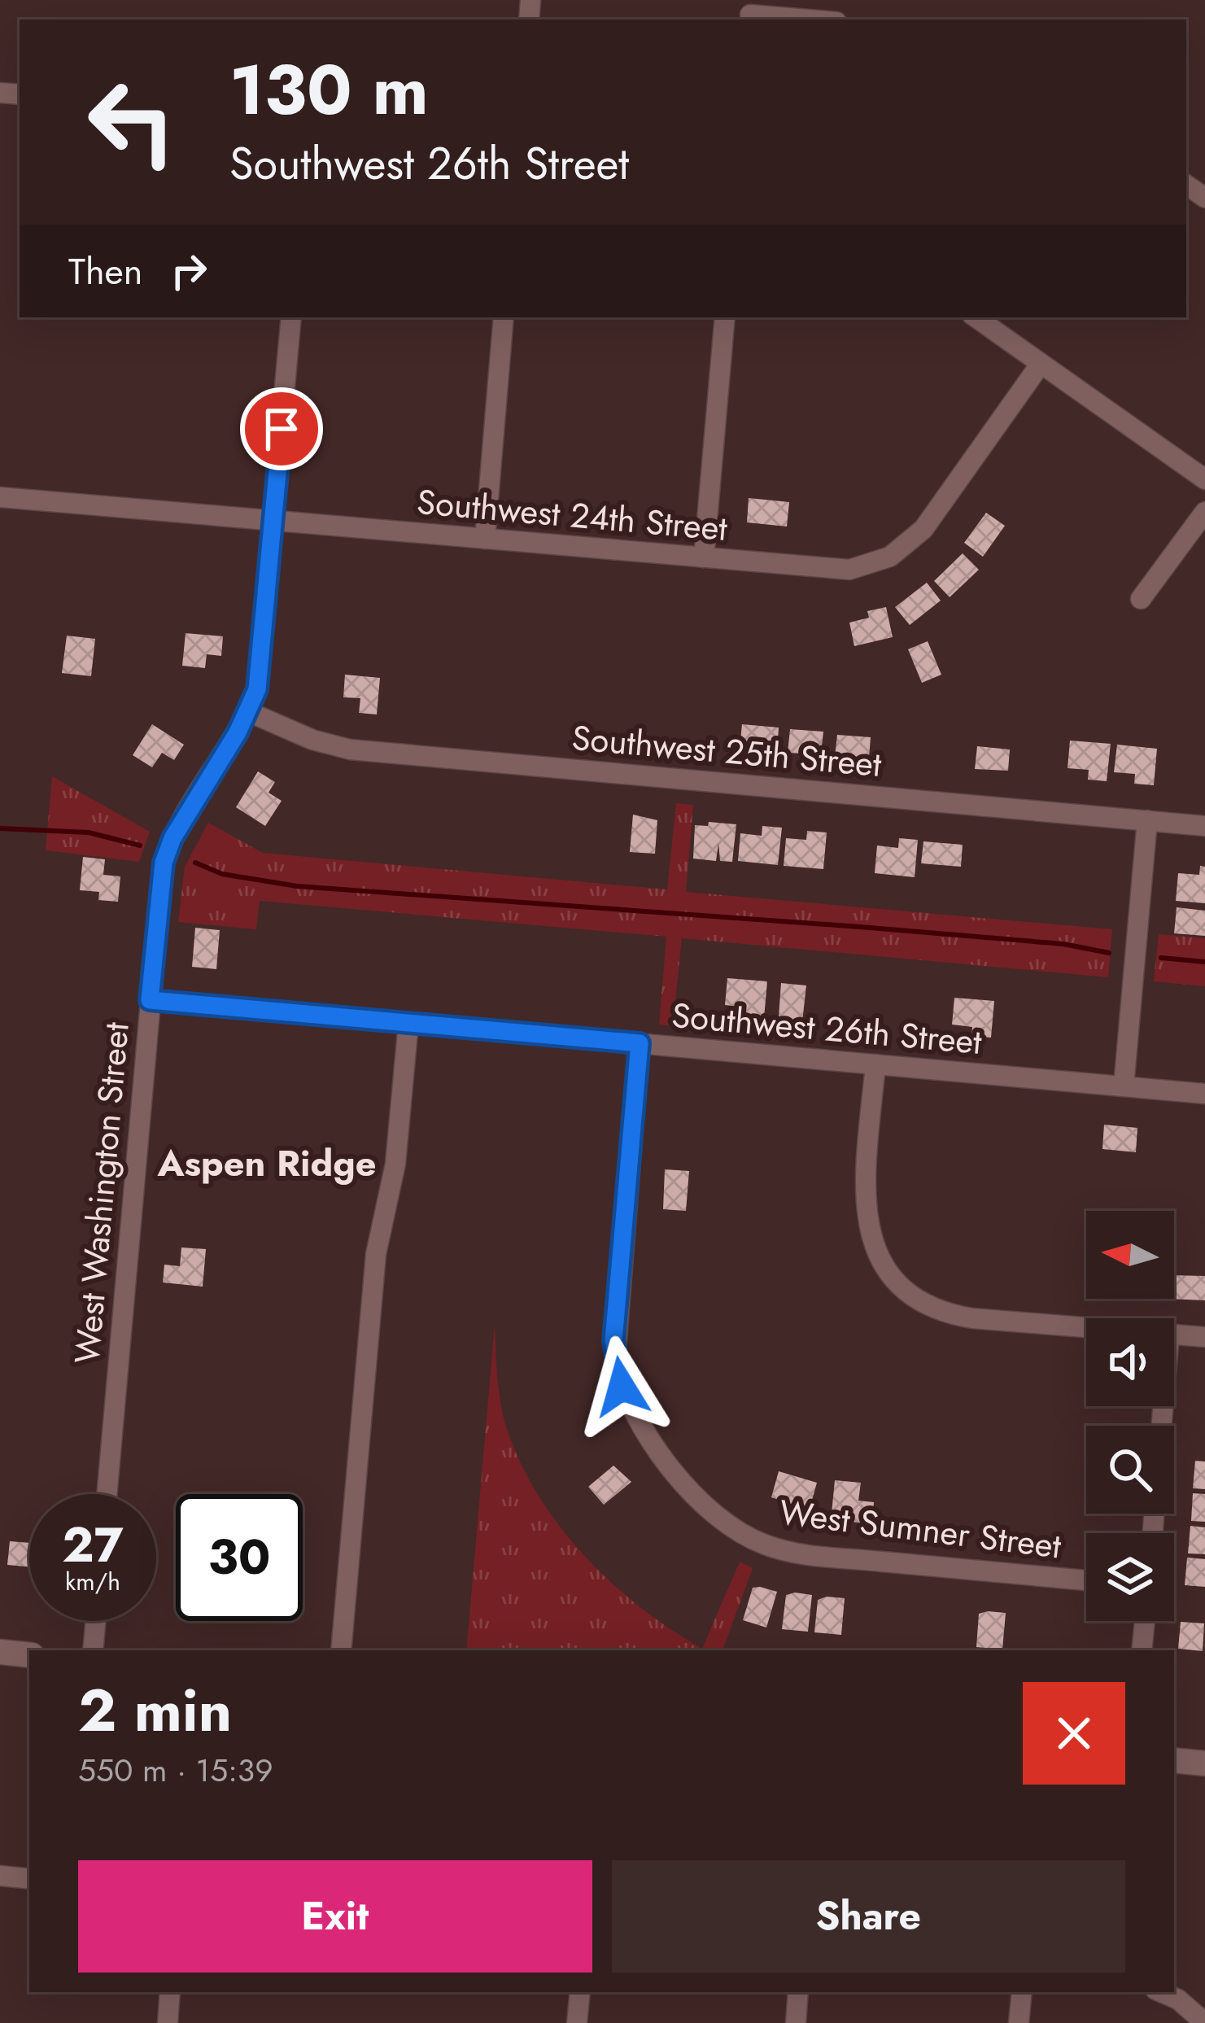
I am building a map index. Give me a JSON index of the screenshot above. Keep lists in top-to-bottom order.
{
  "streets": {
    "street": [
      "Southwest 24th Street",
      "Southwest 25th Street",
      "Southwest 26th Street",
      "West Washington Street",
      "West Sumner Street"
    ]
  },
  "crossings": [
    ["Southwest 24th Street", "West Washington Street"],
    ["Southwest 25th Street", "West Washington Street"],
    ["Southwest 26th Street", "West Washington Street"],
    ["Southwest 26th Street", "West Sumner Street"]
  ],
  "districts": ["Aspen Ridge"],
  "north": "left",
  "page": {
    "turn": ["130 m", "Southwest 26th Street"],
    "then": "Then",
    "speed": "27 km/h",
    "limit": "30",
    "heading": ["2 min", "550 m · 15:39"],
    "buttons": ["Exit", "Share"]
  }
}
